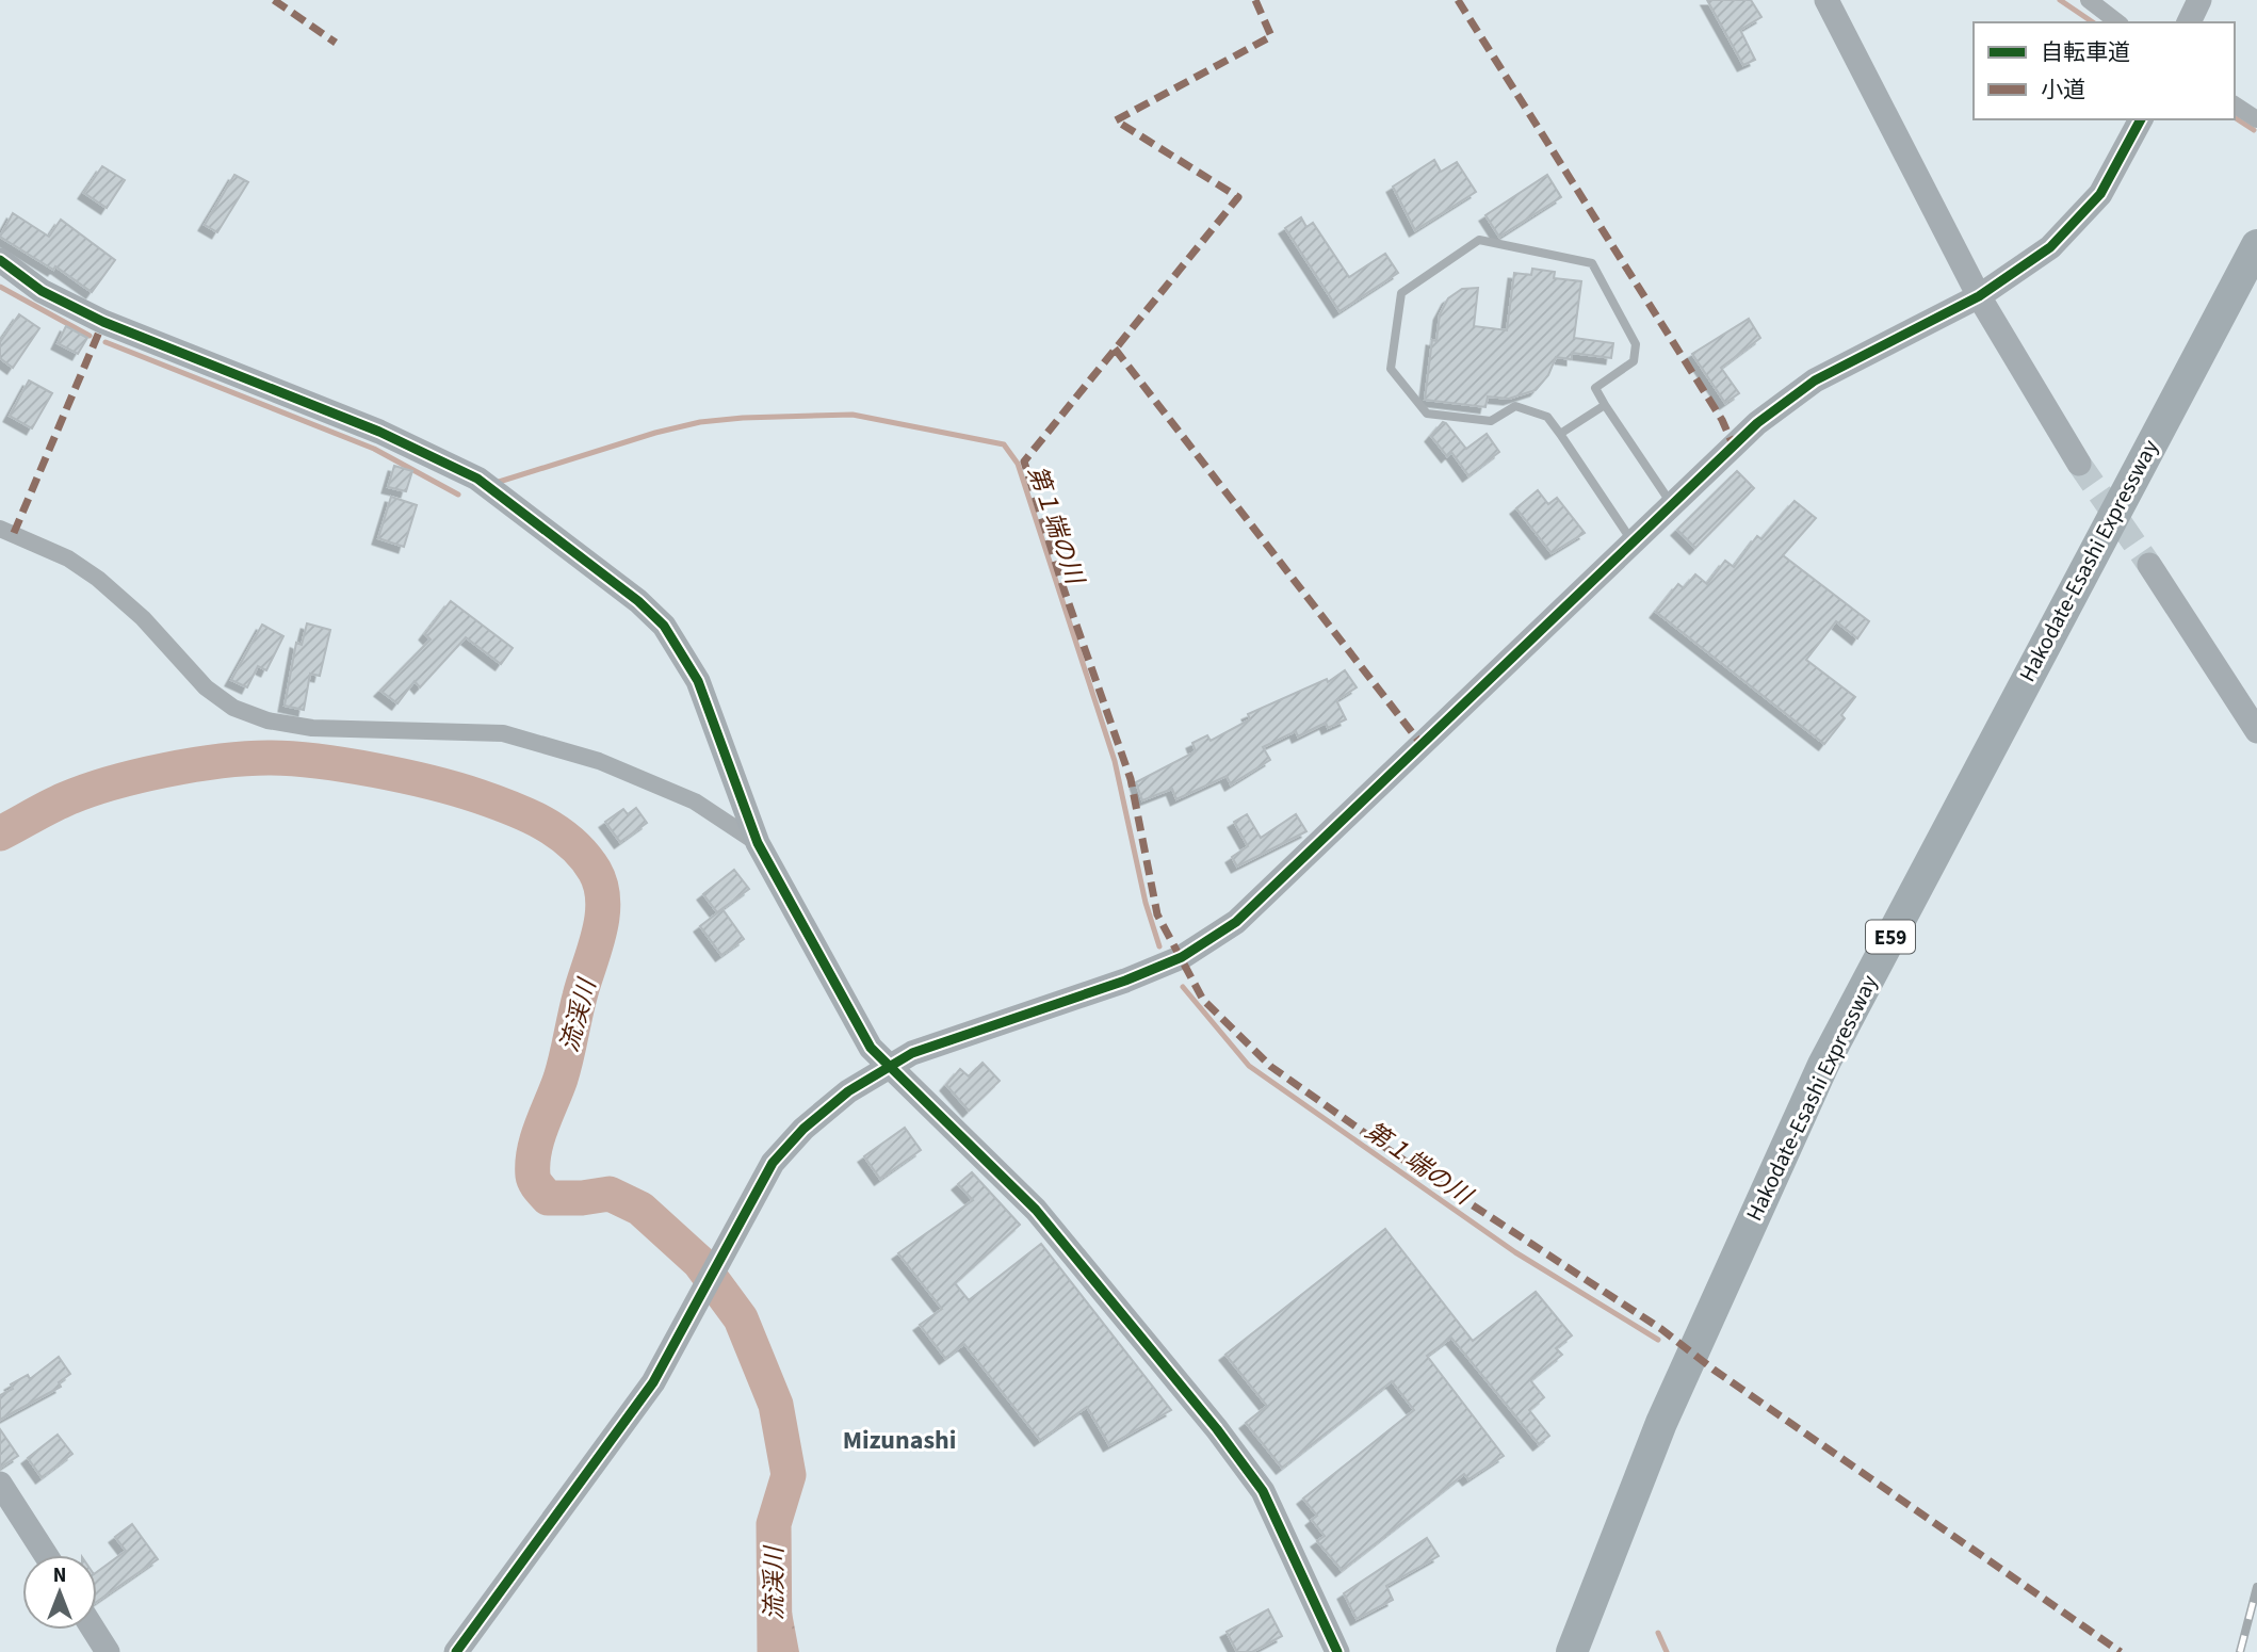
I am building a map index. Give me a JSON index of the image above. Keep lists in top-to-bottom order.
{
  "streets": {
    "highway": ["Hakodate-Esashi Expressway", "E59"]
  },
  "districts": ["Mizunashi"],
  "water": ["第１端の川", "流渓川"],
  "legend": ["自転車道", "小道"],
  "north": "top"
}
